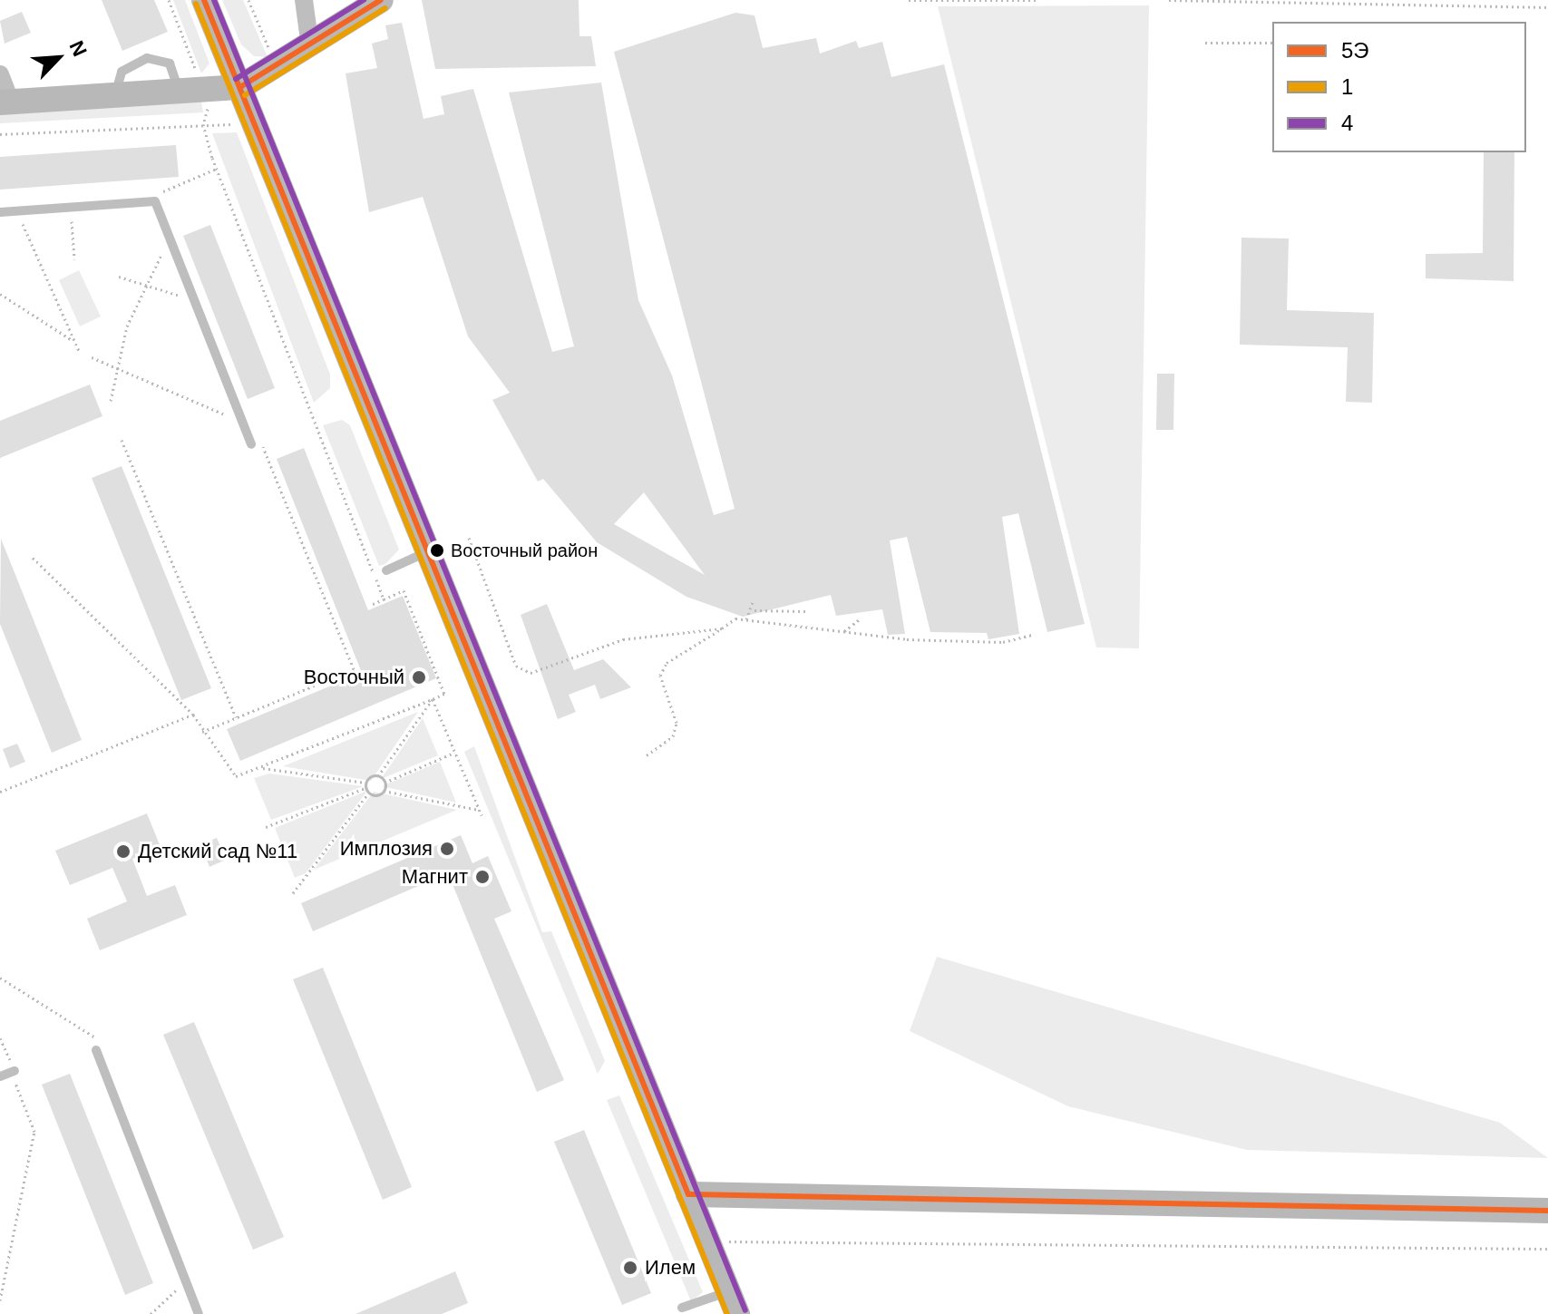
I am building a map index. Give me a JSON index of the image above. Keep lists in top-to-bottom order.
{
  "places": [
    "Восточный район",
    "Восточный",
    "Имплозия",
    "Детский сад №11",
    "Магнит",
    "Илем"
  ],
  "lines": ["transit line 5Э", "transit line 4", "transit line 1"],
  "legend": ["5Э", "1", "4"],
  "north": "top right"
}
